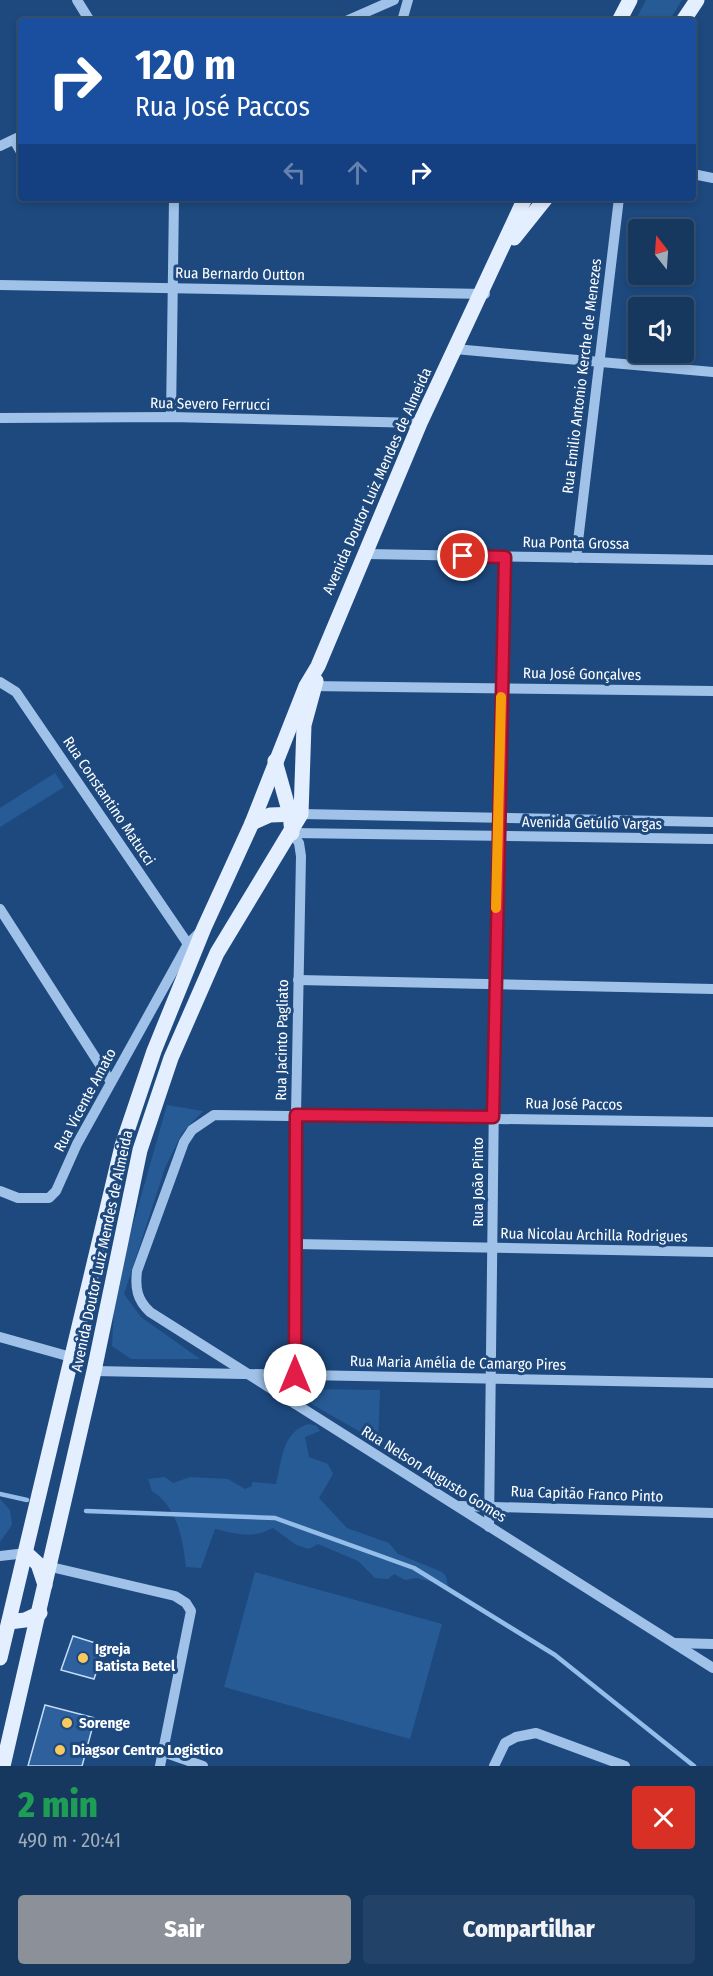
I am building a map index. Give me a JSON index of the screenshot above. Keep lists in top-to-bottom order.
{
  "streets": {
    "main road": ["Avenida Doutor Luiz Mendes de Almeida"],
    "street": [
      "Rua Bernardo Outton",
      "Rua Emilio Antonio Kerche de Menezes",
      "Rua Severo Ferrucci",
      "Rua Ponta Grossa",
      "Rua José Gonçalves",
      "Rua Constantino Matucci",
      "Avenida Getúlio Vargas",
      "Rua Jacinto Pagliato",
      "Rua Vicente Amato",
      "Rua José Paccos",
      "Rua João Pinto",
      "Rua Nicolau Archilla Rodrigues",
      "Rua Maria Amélia de Camargo Pires",
      "Rua Nelson Augusto Gomes",
      "Rua Capitão Franco Pinto"
    ]
  },
  "crossings": [
    ["Rua Bernardo Outton", "Avenida Doutor Luiz Mendes de Almeida"],
    ["Rua Emilio Antonio Kerche de Menezes", "Rua Ponta Grossa"],
    ["Rua Severo Ferrucci", "Avenida Doutor Luiz Mendes de Almeida"],
    ["Avenida Doutor Luiz Mendes de Almeida", "Rua Ponta Grossa"],
    ["Avenida Doutor Luiz Mendes de Almeida", "Rua José Gonçalves"],
    ["Avenida Doutor Luiz Mendes de Almeida", "Avenida Getúlio Vargas"],
    ["Avenida Doutor Luiz Mendes de Almeida", "Rua Jacinto Pagliato"],
    ["Avenida Doutor Luiz Mendes de Almeida", "Rua Vicente Amato"],
    ["Avenida Doutor Luiz Mendes de Almeida", "Rua Maria Amélia de Camargo Pires"],
    ["Rua Constantino Matucci", "Rua Vicente Amato"],
    ["Avenida Getúlio Vargas", "Rua Jacinto Pagliato"],
    ["Avenida Getúlio Vargas", "Rua João Pinto"],
    ["Rua Jacinto Pagliato", "Rua José Paccos"],
    ["Rua Jacinto Pagliato", "Rua Nicolau Archilla Rodrigues"],
    ["Rua Jacinto Pagliato", "Rua Maria Amélia de Camargo Pires"],
    ["Rua Jacinto Pagliato", "Rua Nelson Augusto Gomes"],
    ["Rua José Paccos", "Rua João Pinto"],
    ["Rua José Paccos", "Rua Nelson Augusto Gomes"],
    ["Rua João Pinto", "Rua Nicolau Archilla Rodrigues"],
    ["Rua João Pinto", "Rua Maria Amélia de Camargo Pires"],
    ["Rua João Pinto", "Rua Nelson Augusto Gomes"],
    ["Rua João Pinto", "Rua Capitão Franco Pinto"],
    ["Rua Maria Amélia de Camargo Pires", "Rua Nelson Augusto Gomes"],
    ["Rua Nelson Augusto Gomes", "Rua Capitão Franco Pinto"]
  ],
  "places": ["Igreja Batista Betel", "Sorenge", "Diagsor Centro Logistico"],
  "north": "top",
  "page": {
    "turn": ["120 m", "Rua José Paccos"],
    "heading": ["2 min", "490 m · 20:41"],
    "buttons": ["Sair", "Compartilhar"]
  }
}
